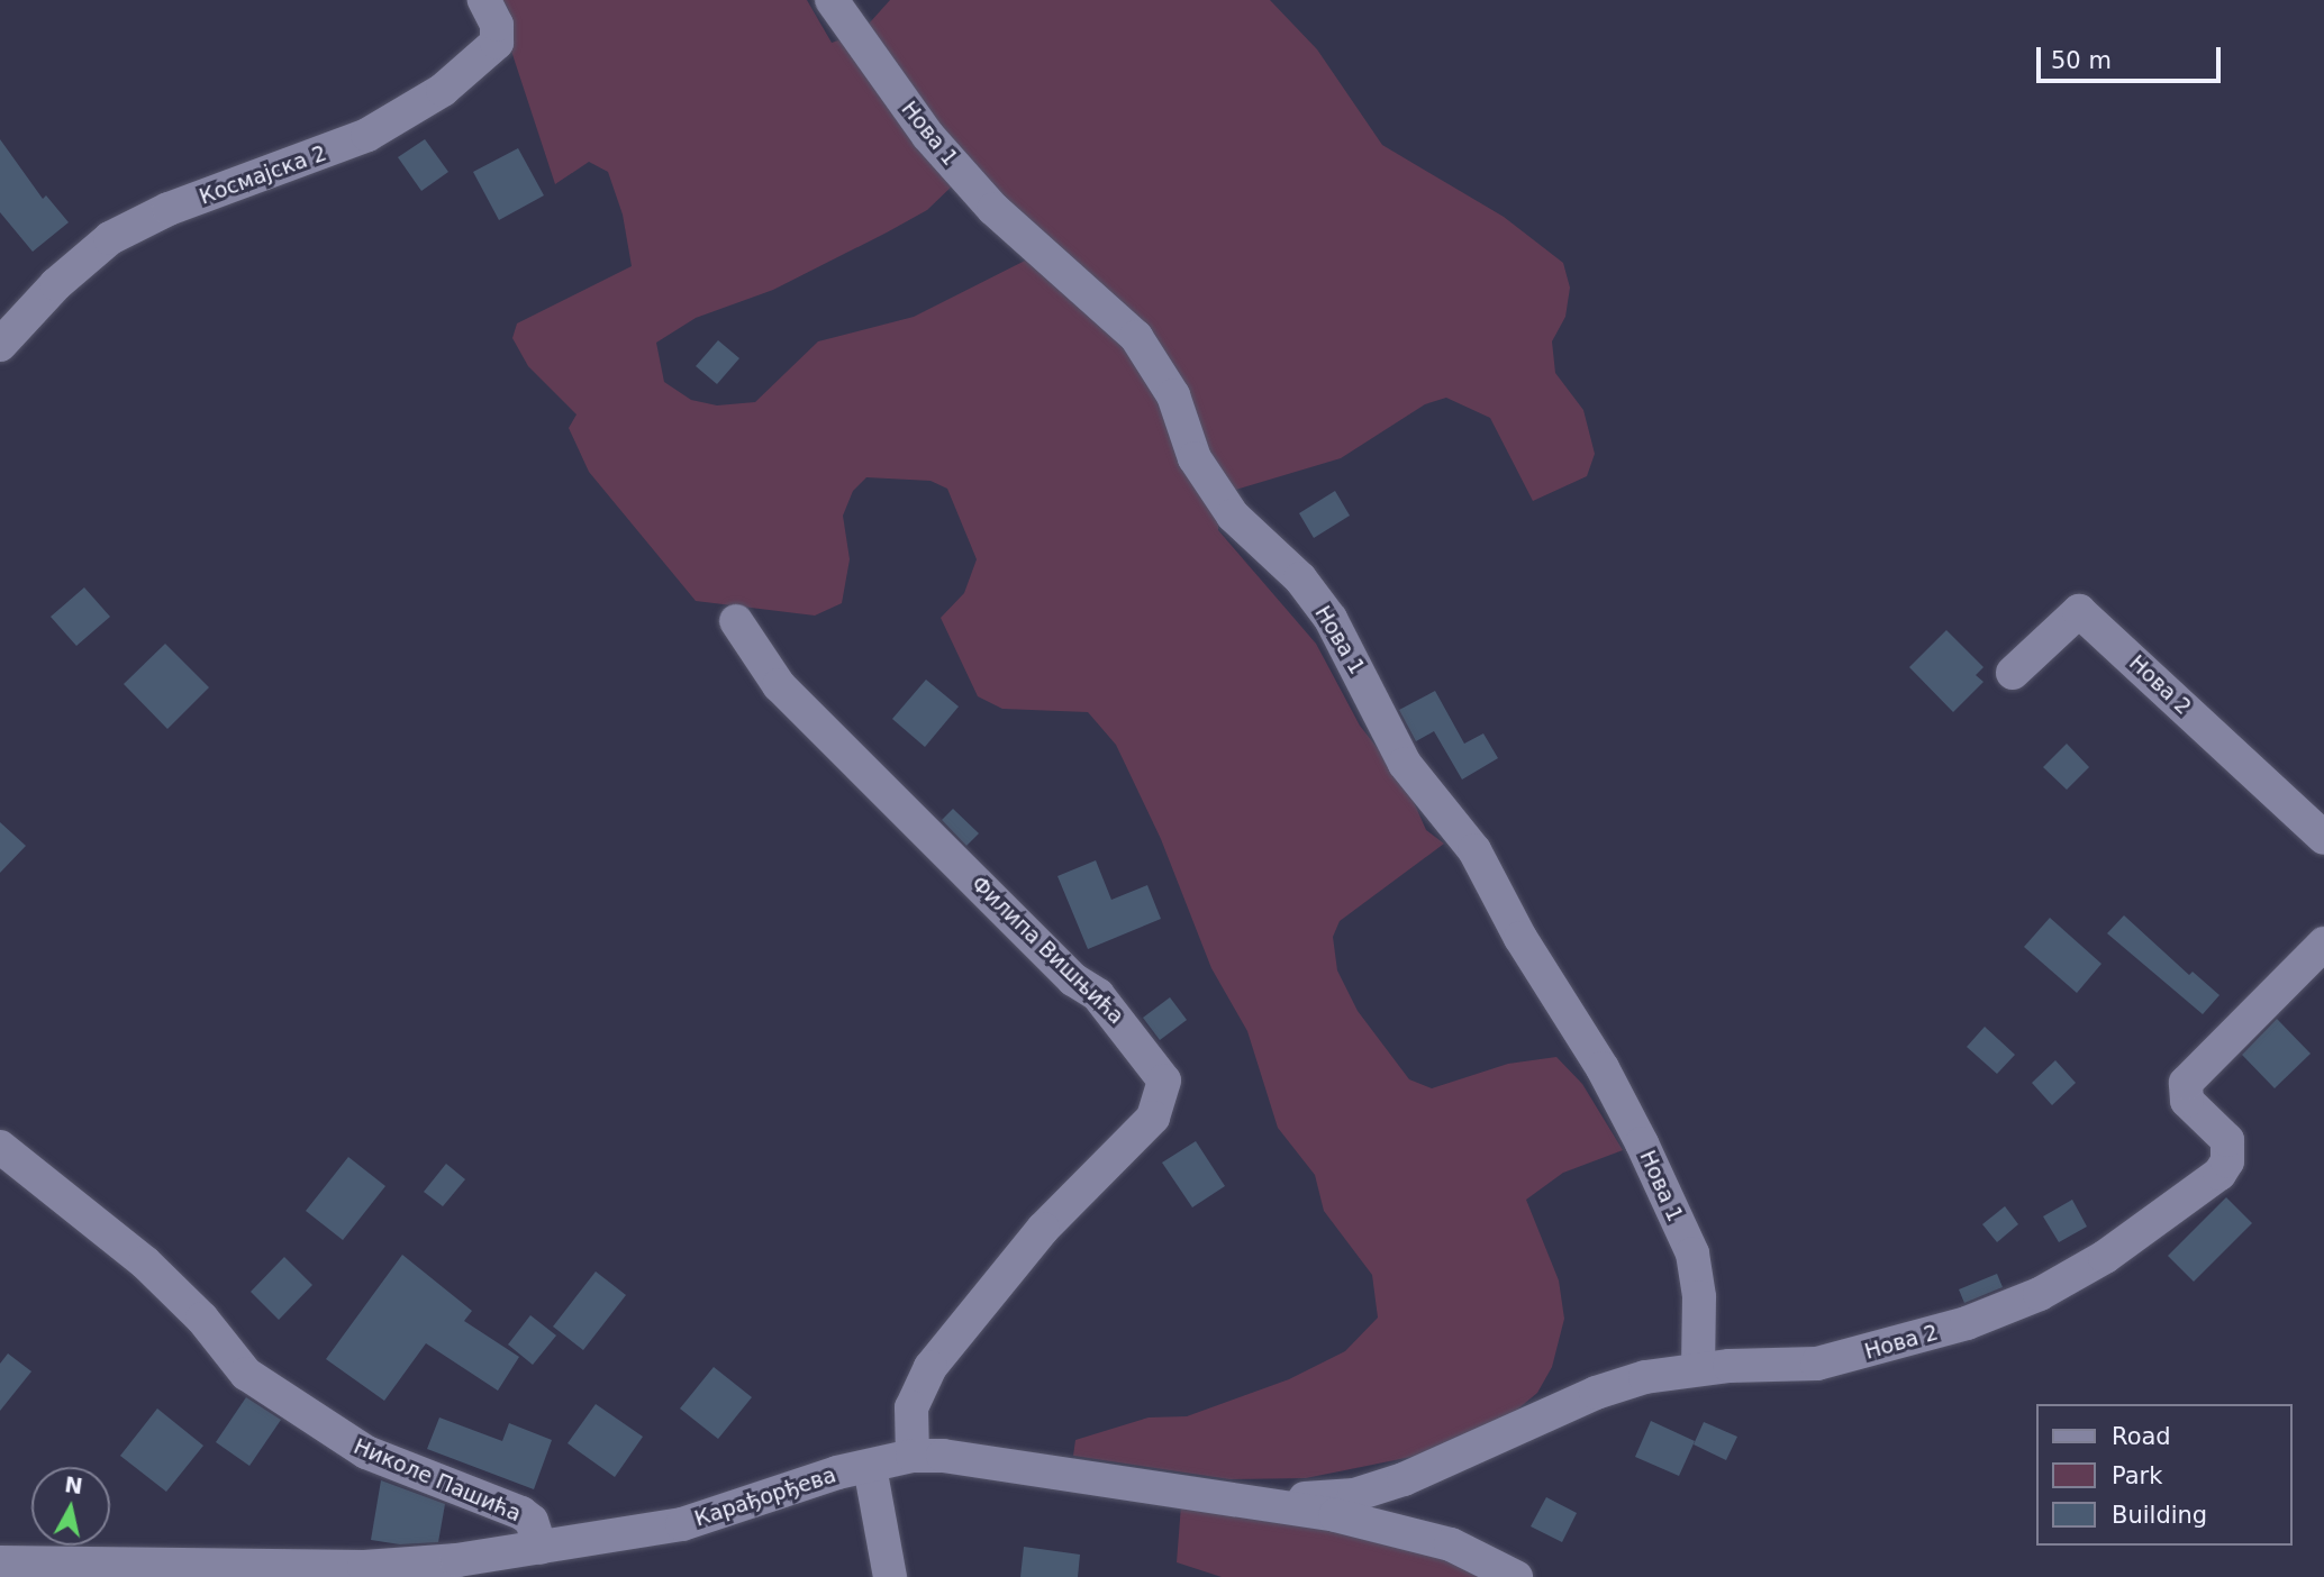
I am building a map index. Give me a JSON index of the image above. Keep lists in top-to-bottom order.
{
  "streets": {
    "street": [
      "Нова 1",
      "Космајска 2",
      "Нова 2",
      "Филипа Вишњића",
      "Николе Пашића",
      "Карађорђева"
    ]
  },
  "crossings": [
    ["Нова 1", "Нова 2"],
    ["Нова 2", "Карађорђева"],
    ["Филипа Вишњића", "Карађорђева"],
    ["Николе Пашића", "Карађорђева"]
  ],
  "legend": ["Road", "Park", "Building"],
  "scale_bar": "50 m",
  "north": "top"
}
